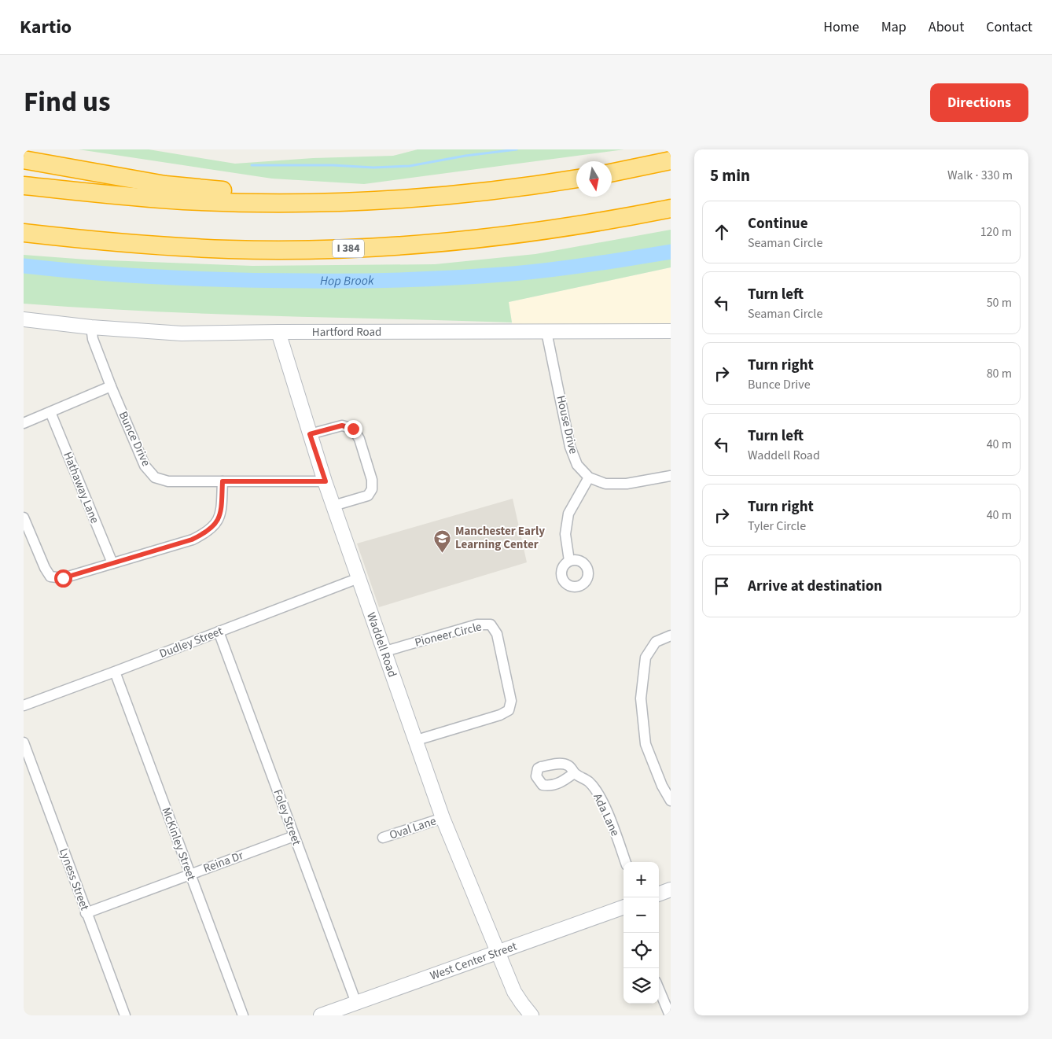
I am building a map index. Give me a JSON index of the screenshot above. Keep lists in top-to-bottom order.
{
  "streets": {
    "highway": ["I 384"],
    "main road": ["Hartford Road", "Waddell Road", "West Center Street"],
    "street": [
      "House Drive",
      "Bunce Drive",
      "Hathaway Lane",
      "Pioneer Circle",
      "Dudley Street",
      "Ada Lane",
      "Foley Street",
      "Oval Lane",
      "McKinley Street",
      "Reina Dr",
      "Lyness Street"
    ]
  },
  "crossings": [
    ["Hartford Road", "House Drive"],
    ["Hartford Road", "Bunce Drive"],
    ["Hartford Road", "Waddell Road"],
    ["Bunce Drive", "Waddell Road"],
    ["Pioneer Circle", "Waddell Road"],
    ["Dudley Street", "Waddell Road"],
    ["Dudley Street", "Foley Street"],
    ["Dudley Street", "McKinley Street"],
    ["Waddell Road", "Oval Lane"],
    ["Waddell Road", "West Center Street"],
    ["Foley Street", "Reina Dr"],
    ["Foley Street", "West Center Street"],
    ["McKinley Street", "Reina Dr"],
    ["Reina Dr", "Lyness Street"]
  ],
  "water": ["Hop Brook"],
  "places": {
    "school or university": ["Manchester Early Learning Center"]
  },
  "north": "bottom",
  "page": {
    "header": "Kartio",
    "nav": [
      "Home",
      "Map",
      "About",
      "Contact"
    ],
    "title": "Find us",
    "buttons": "Directions",
    "heading": ["5 min", "Walk · 330 m"],
    "list": [
      ["Continue", "Seaman Circle", "120 m"],
      ["Turn left", "Seaman Circle", "50 m"],
      ["Turn right", "Bunce Drive", "80 m"],
      ["Turn left", "Waddell Road", "40 m"],
      ["Turn right", "Tyler Circle", "40 m"],
      "Arrive at destination"
    ],
    "map_buttons": ["+", "−"]
  }
}
